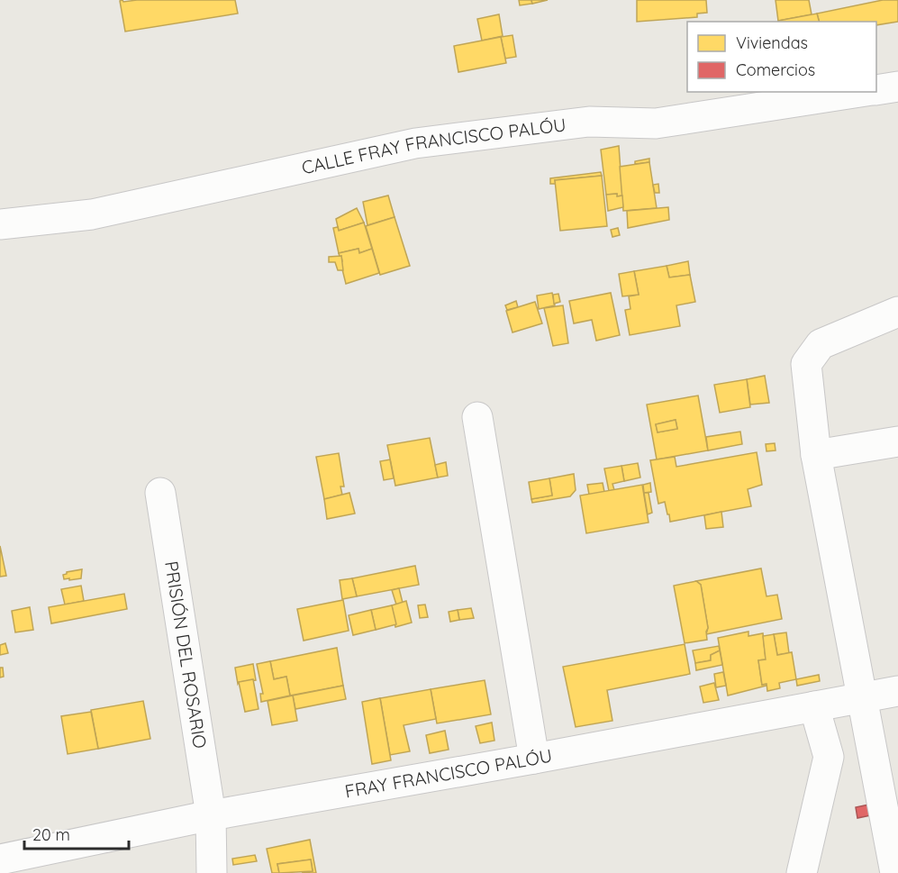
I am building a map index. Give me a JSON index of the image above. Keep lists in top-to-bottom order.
{
  "streets": {
    "street": ["CALLE FRAY FRANCISCO PALÓU", "PRISIÓN DEL ROSARIO", "FRAY FRANCISCO PALÓU"]
  },
  "crossings": [
    ["PRISIÓN DEL ROSARIO", "FRAY FRANCISCO PALÓU"]
  ],
  "legend": ["Viviendas", "Comercios"],
  "scale_bar": "20 m"
}
